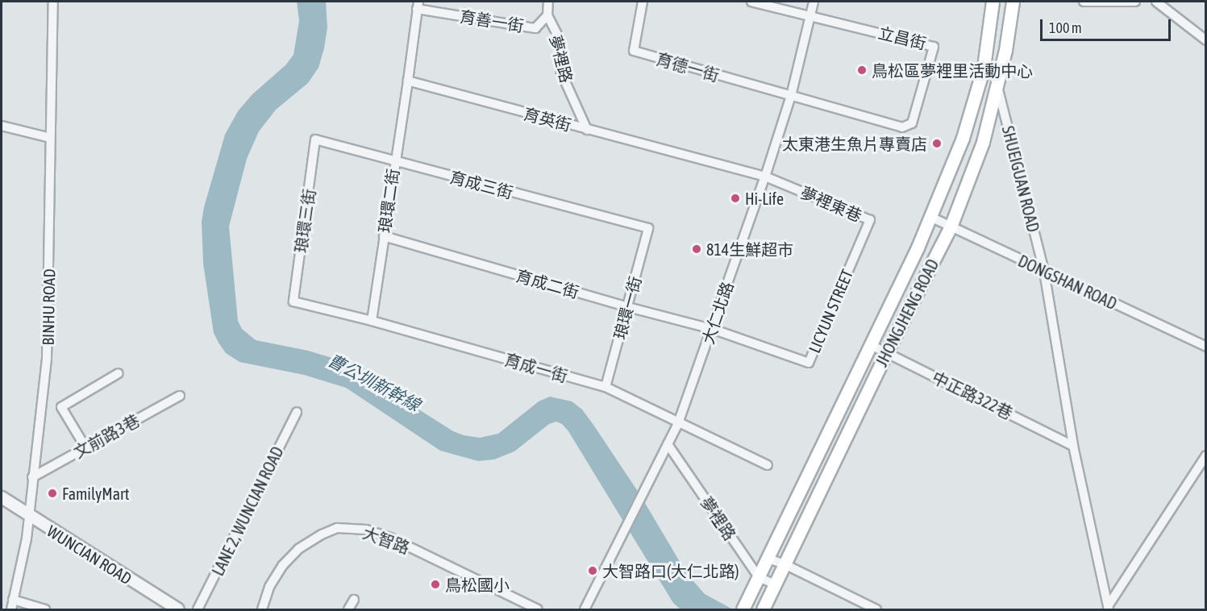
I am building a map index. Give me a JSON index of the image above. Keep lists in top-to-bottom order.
{
  "streets": {
    "main road": ["JHONGJHENG ROAD"],
    "street": [
      "育善一街",
      "立昌街",
      "夢裡路",
      "育德一街",
      "育英街",
      "SHUEIGUAN ROAD",
      "育成三街",
      "琅環二街",
      "夢裡東巷",
      "琅環三街",
      "DONGSHAN ROAD",
      "育成二街",
      "BINHU ROAD",
      "琅環一街",
      "LICYUN STREET",
      "大仁北路",
      "育成一街",
      "中正路322巷",
      "文前路3巷",
      "LANE 2, WUNCIAN ROAD",
      "大智路",
      "WUNCIAN ROAD"
    ]
  },
  "crossings": [
    ["育善一街", "夢裡路"],
    ["立昌街", "育德一街"],
    ["立昌街", "大仁北路"],
    ["夢裡路", "育英街"],
    ["夢裡路", "大仁北路"],
    ["夢裡路", "JHONGJHENG ROAD"],
    ["育德一街", "大仁北路"],
    ["育英街", "琅環二街"],
    ["育英街", "夢裡東巷"],
    ["育英街", "大仁北路"],
    ["SHUEIGUAN ROAD", "DONGSHAN ROAD"],
    ["SHUEIGUAN ROAD", "JHONGJHENG ROAD"],
    ["SHUEIGUAN ROAD", "中正路322巷"],
    ["育成三街", "琅環二街"],
    ["育成三街", "琅環三街"],
    ["育成三街", "琅環一街"],
    ["琅環二街", "育成二街"],
    ["琅環二街", "育成一街"],
    ["夢裡東巷", "LICYUN STREET"],
    ["夢裡東巷", "大仁北路"],
    ["琅環三街", "育成一街"],
    ["DONGSHAN ROAD", "JHONGJHENG ROAD"],
    ["育成二街", "琅環一街"],
    ["育成二街", "LICYUN STREET"],
    ["育成二街", "大仁北路"],
    ["BINHU ROAD", "文前路3巷"],
    ["BINHU ROAD", "WUNCIAN ROAD"],
    ["琅環一街", "育成一街"],
    ["LICYUN STREET", "大仁北路"],
    ["大仁北路", "育成一街"],
    ["JHONGJHENG ROAD", "中正路322巷"]
  ],
  "water": ["曹公圳新幹線"],
  "places": [
    "鳥松區夢裡里活動中心",
    "太東港生魚片專賣店",
    "Hi-Life",
    "814生鮮超市",
    "FamilyMart",
    "大智路口(大仁北路)",
    "鳥松國小"
  ],
  "scale_bar": "100 m"
}
